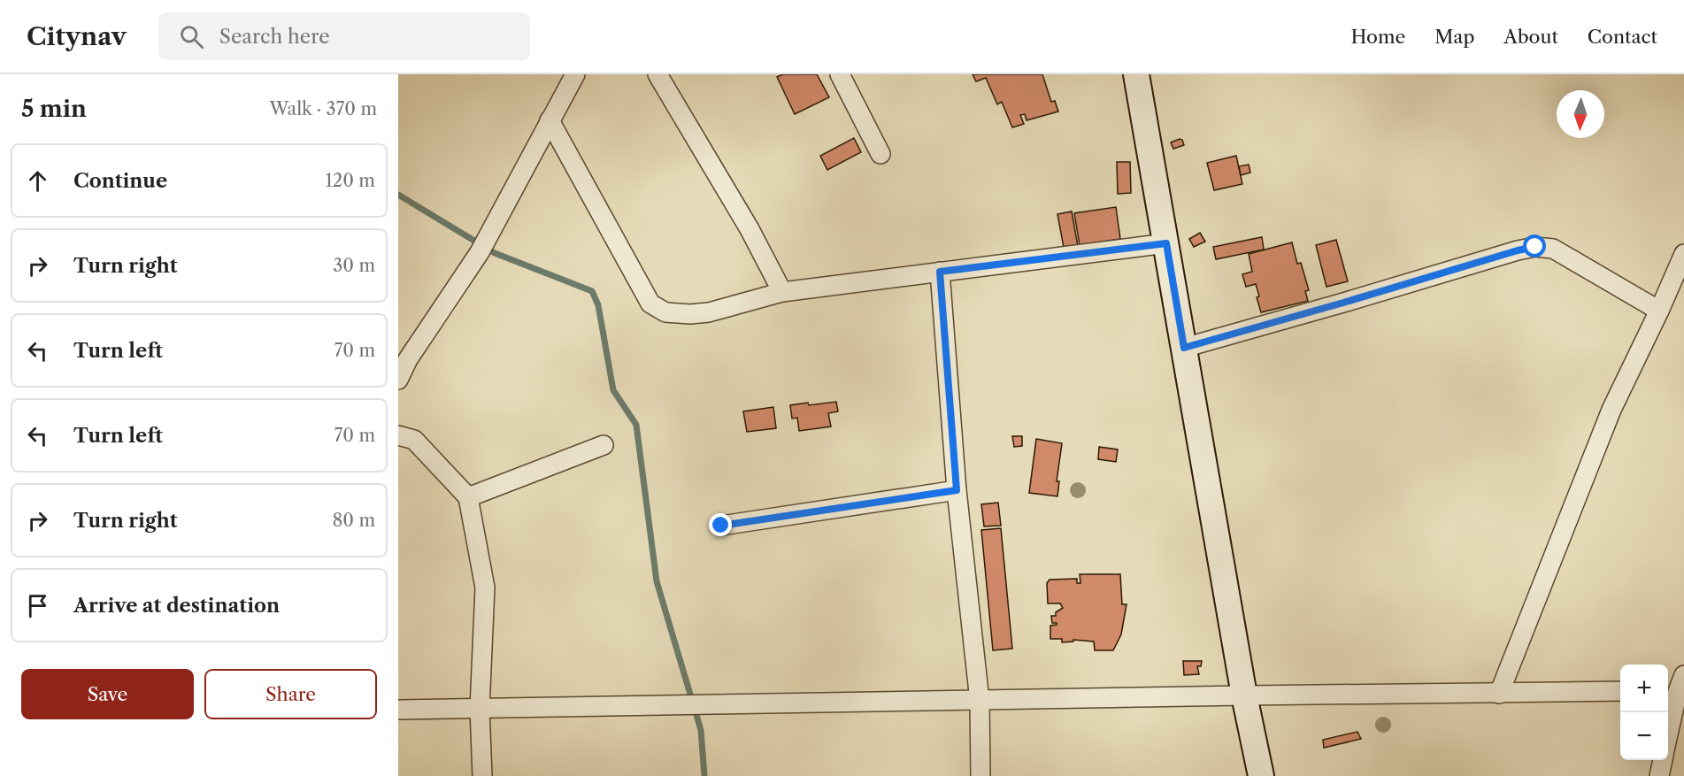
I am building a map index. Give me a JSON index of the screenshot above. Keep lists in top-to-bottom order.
{
  "north": "bottom",
  "page": {
    "header": "Citynav",
    "search": "Search here",
    "nav": [
      "Home",
      "Map",
      "About",
      "Contact"
    ],
    "heading": ["5 min", "Walk · 370 m"],
    "list": [
      ["Continue", "120 m"],
      ["Turn right", "30 m"],
      ["Turn left", "70 m"],
      ["Turn left", "70 m"],
      ["Turn right", "80 m"],
      "Arrive at destination"
    ],
    "buttons": ["Save", "Share"],
    "map_buttons": ["+", "−"]
  }
}
